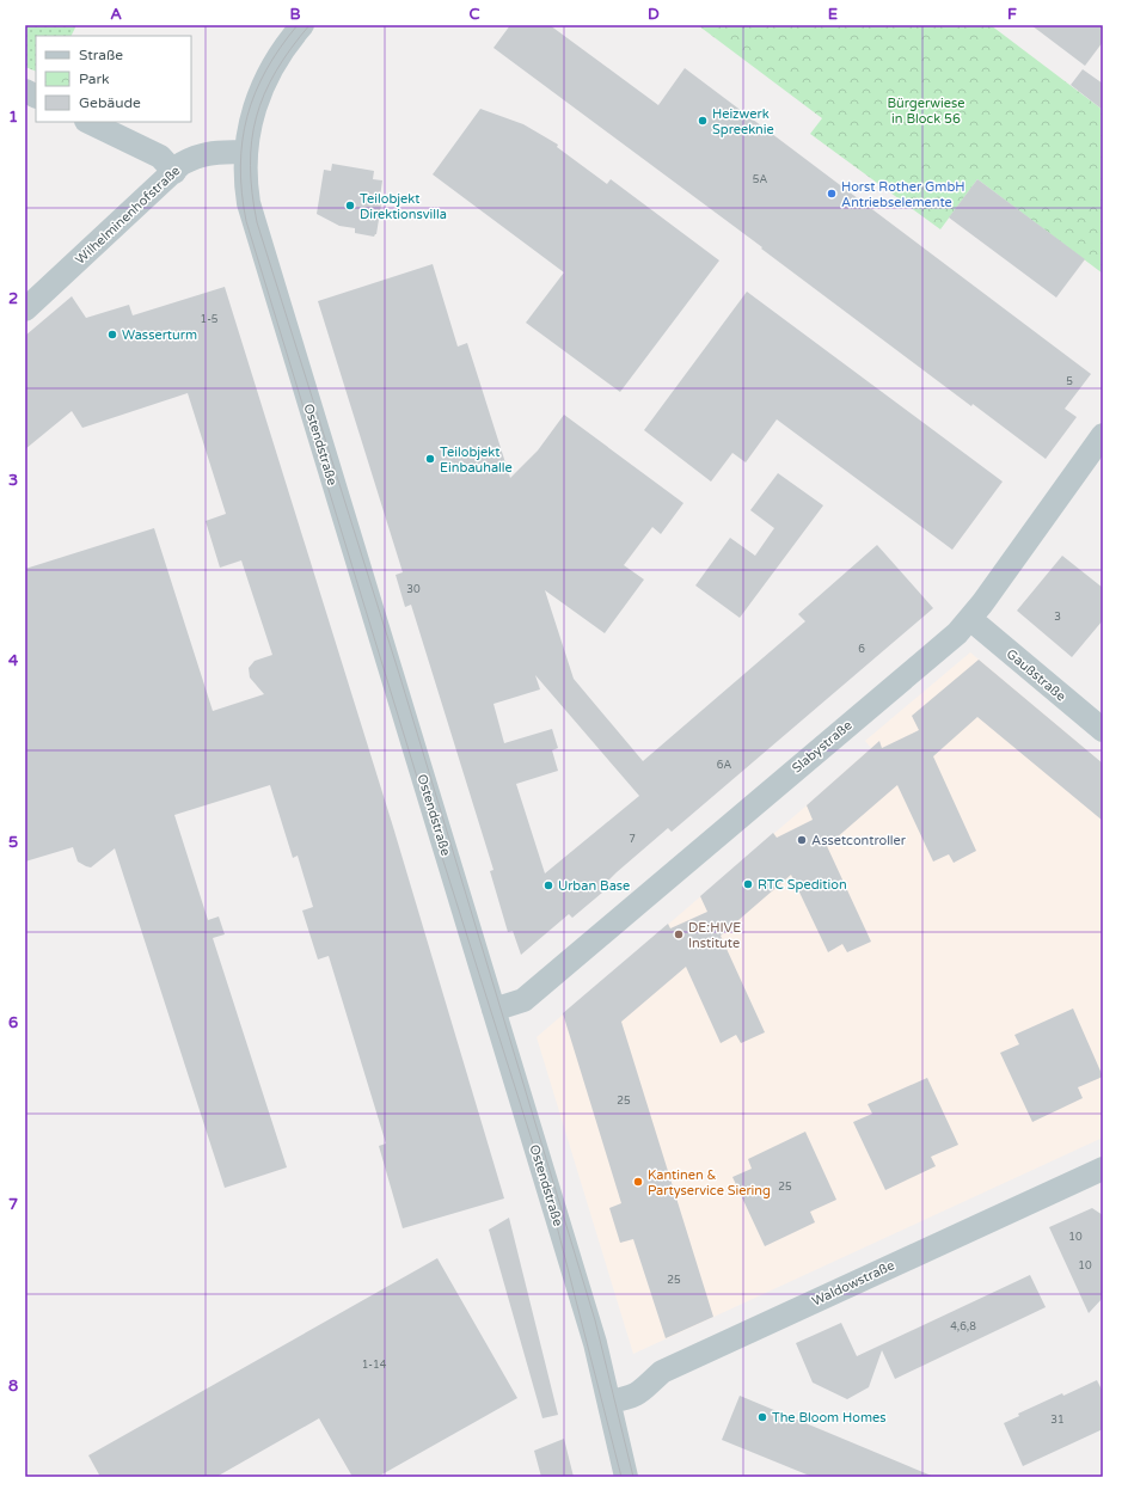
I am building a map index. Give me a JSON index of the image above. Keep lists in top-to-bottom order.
{
  "streets": {
    "street": [
      "Wilhelminenhofstraße",
      "Ostendstraße",
      "Gaußstraße",
      "Slabystraße",
      "Waldowstraße"
    ]
  },
  "crossings": [
    ["Wilhelminenhofstraße", "Ostendstraße"],
    ["Ostendstraße", "Slabystraße"],
    ["Ostendstraße", "Waldowstraße"],
    ["Gaußstraße", "Slabystraße"]
  ],
  "parks": ["Bürgerwiese in Block 56"],
  "places": [
    "Heizwerk Spreeknie",
    "Horst Rother GmbH Antriebselemente",
    "Teilobjekt Direktionsvilla",
    "Wasserturm",
    "Teilobjekt Einbauhalle",
    "Assetcontroller",
    "RTC Spedition",
    "Urban Base",
    "DE:HIVE Institute",
    "Kantinen & Partyservice Siering",
    "The Bloom Homes"
  ],
  "house_numbers": [
    "5A",
    "1-5",
    "5",
    "30",
    "3",
    "6",
    "6A",
    "7",
    "25",
    "25",
    "10",
    "10",
    "25",
    "4,6,8",
    "1-14",
    "31"
  ],
  "legend": ["Straße", "Park", "Gebäude"],
  "grid": {
    "columns": [
      "A",
      "B",
      "C",
      "D",
      "E",
      "F"
    ],
    "rows": [
      "1",
      "2",
      "3",
      "4",
      "5",
      "6",
      "7",
      "8"
    ]
  }
}
